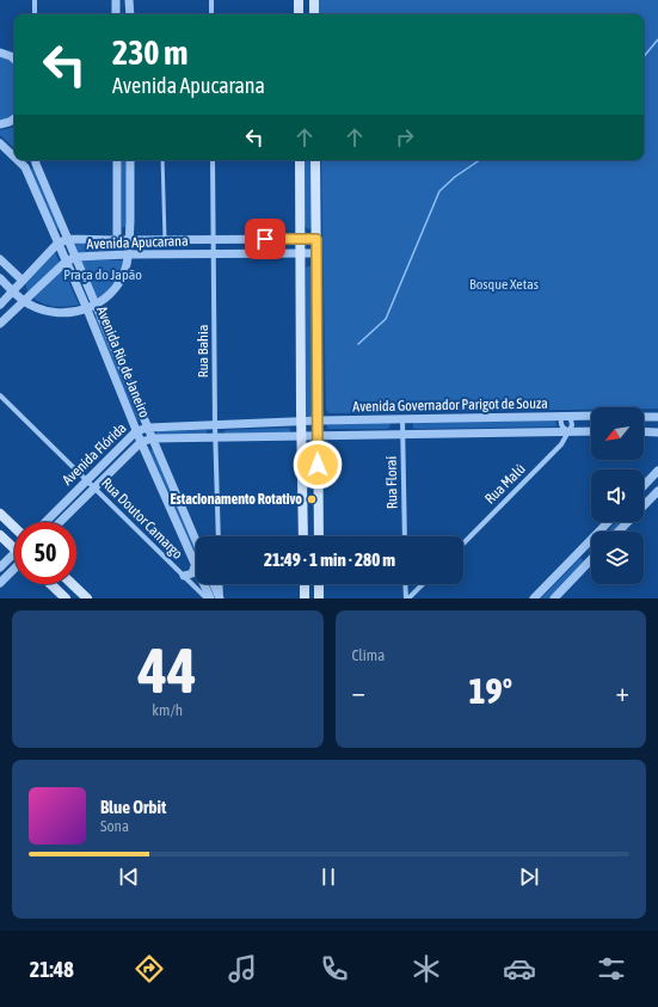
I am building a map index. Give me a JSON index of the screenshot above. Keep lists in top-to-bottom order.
{
  "streets": {
    "street": [
      "Avenida Apucarana",
      "Rua Bahia",
      "Avenida Rio de Janeiro",
      "Avenida Governador Parigot de Souza",
      "Avenida Flórida",
      "Rua Floraí",
      "Rua Malú",
      "Rua Doutor Camargo"
    ]
  },
  "crossings": [
    ["Avenida Apucarana", "Rua Bahia"],
    ["Avenida Apucarana", "Avenida Rio de Janeiro"],
    ["Rua Bahia", "Avenida Flórida"],
    ["Avenida Rio de Janeiro", "Avenida Flórida"],
    ["Avenida Governador Parigot de Souza", "Avenida Flórida"],
    ["Avenida Governador Parigot de Souza", "Rua Floraí"],
    ["Avenida Governador Parigot de Souza", "Rua Malú"],
    ["Avenida Flórida", "Rua Doutor Camargo"]
  ],
  "parks": ["Praça do Japão", "Bosque Xetas"],
  "places": ["Estacionamento Rotativo"],
  "north": "bottom left",
  "page": {
    "turn": ["230 m", "Avenida Apucarana"],
    "limit": "50",
    "trip": "21:49 · 1 min · 280 m",
    "tile": [
      ["44", "km/h"],
      "Clima"
    ],
    "heat": ["−", "19°", "+"],
    "song": ["Blue Orbit", "Sona"],
    "tabs": "21:48"
  }
}
